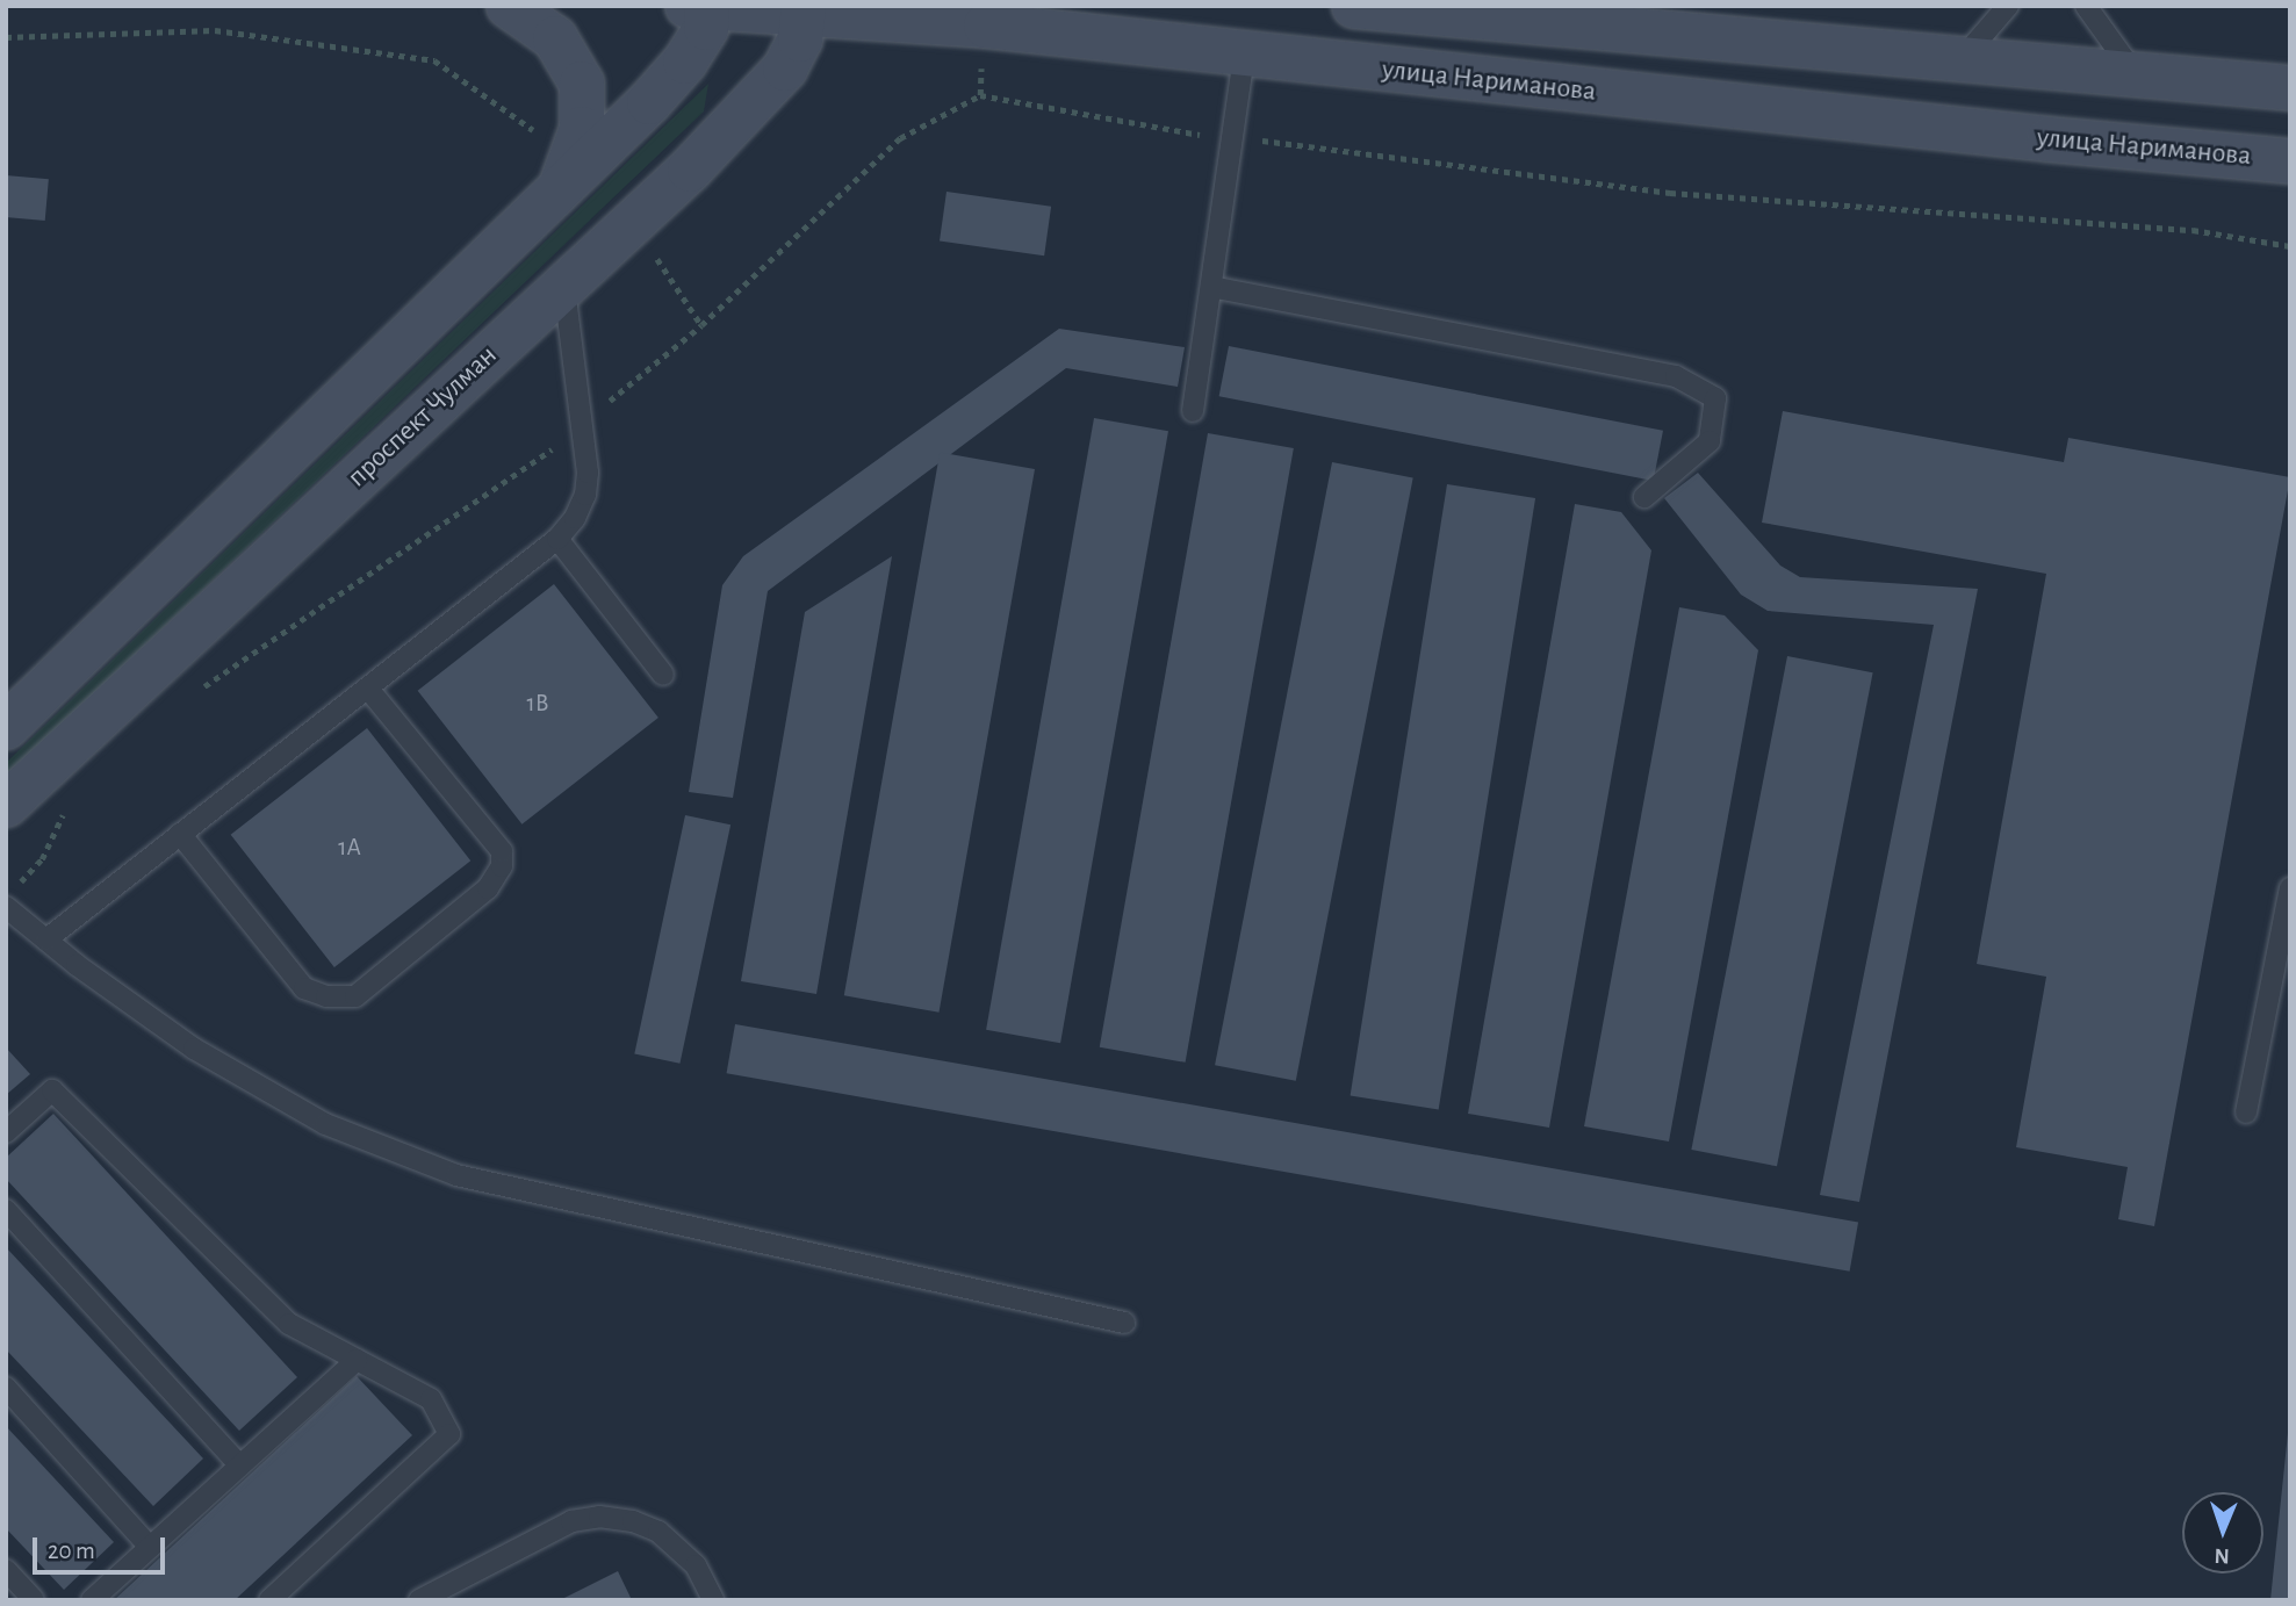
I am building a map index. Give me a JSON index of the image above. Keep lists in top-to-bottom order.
{
  "streets": {
    "main road": ["улица Нариманова", "проспект Чулман"]
  },
  "crossings": [
    ["улица Нариманова", "проспект Чулман"]
  ],
  "house_numbers": ["1В", "1А"],
  "scale_bar": "20 m",
  "north": "bottom"
}
